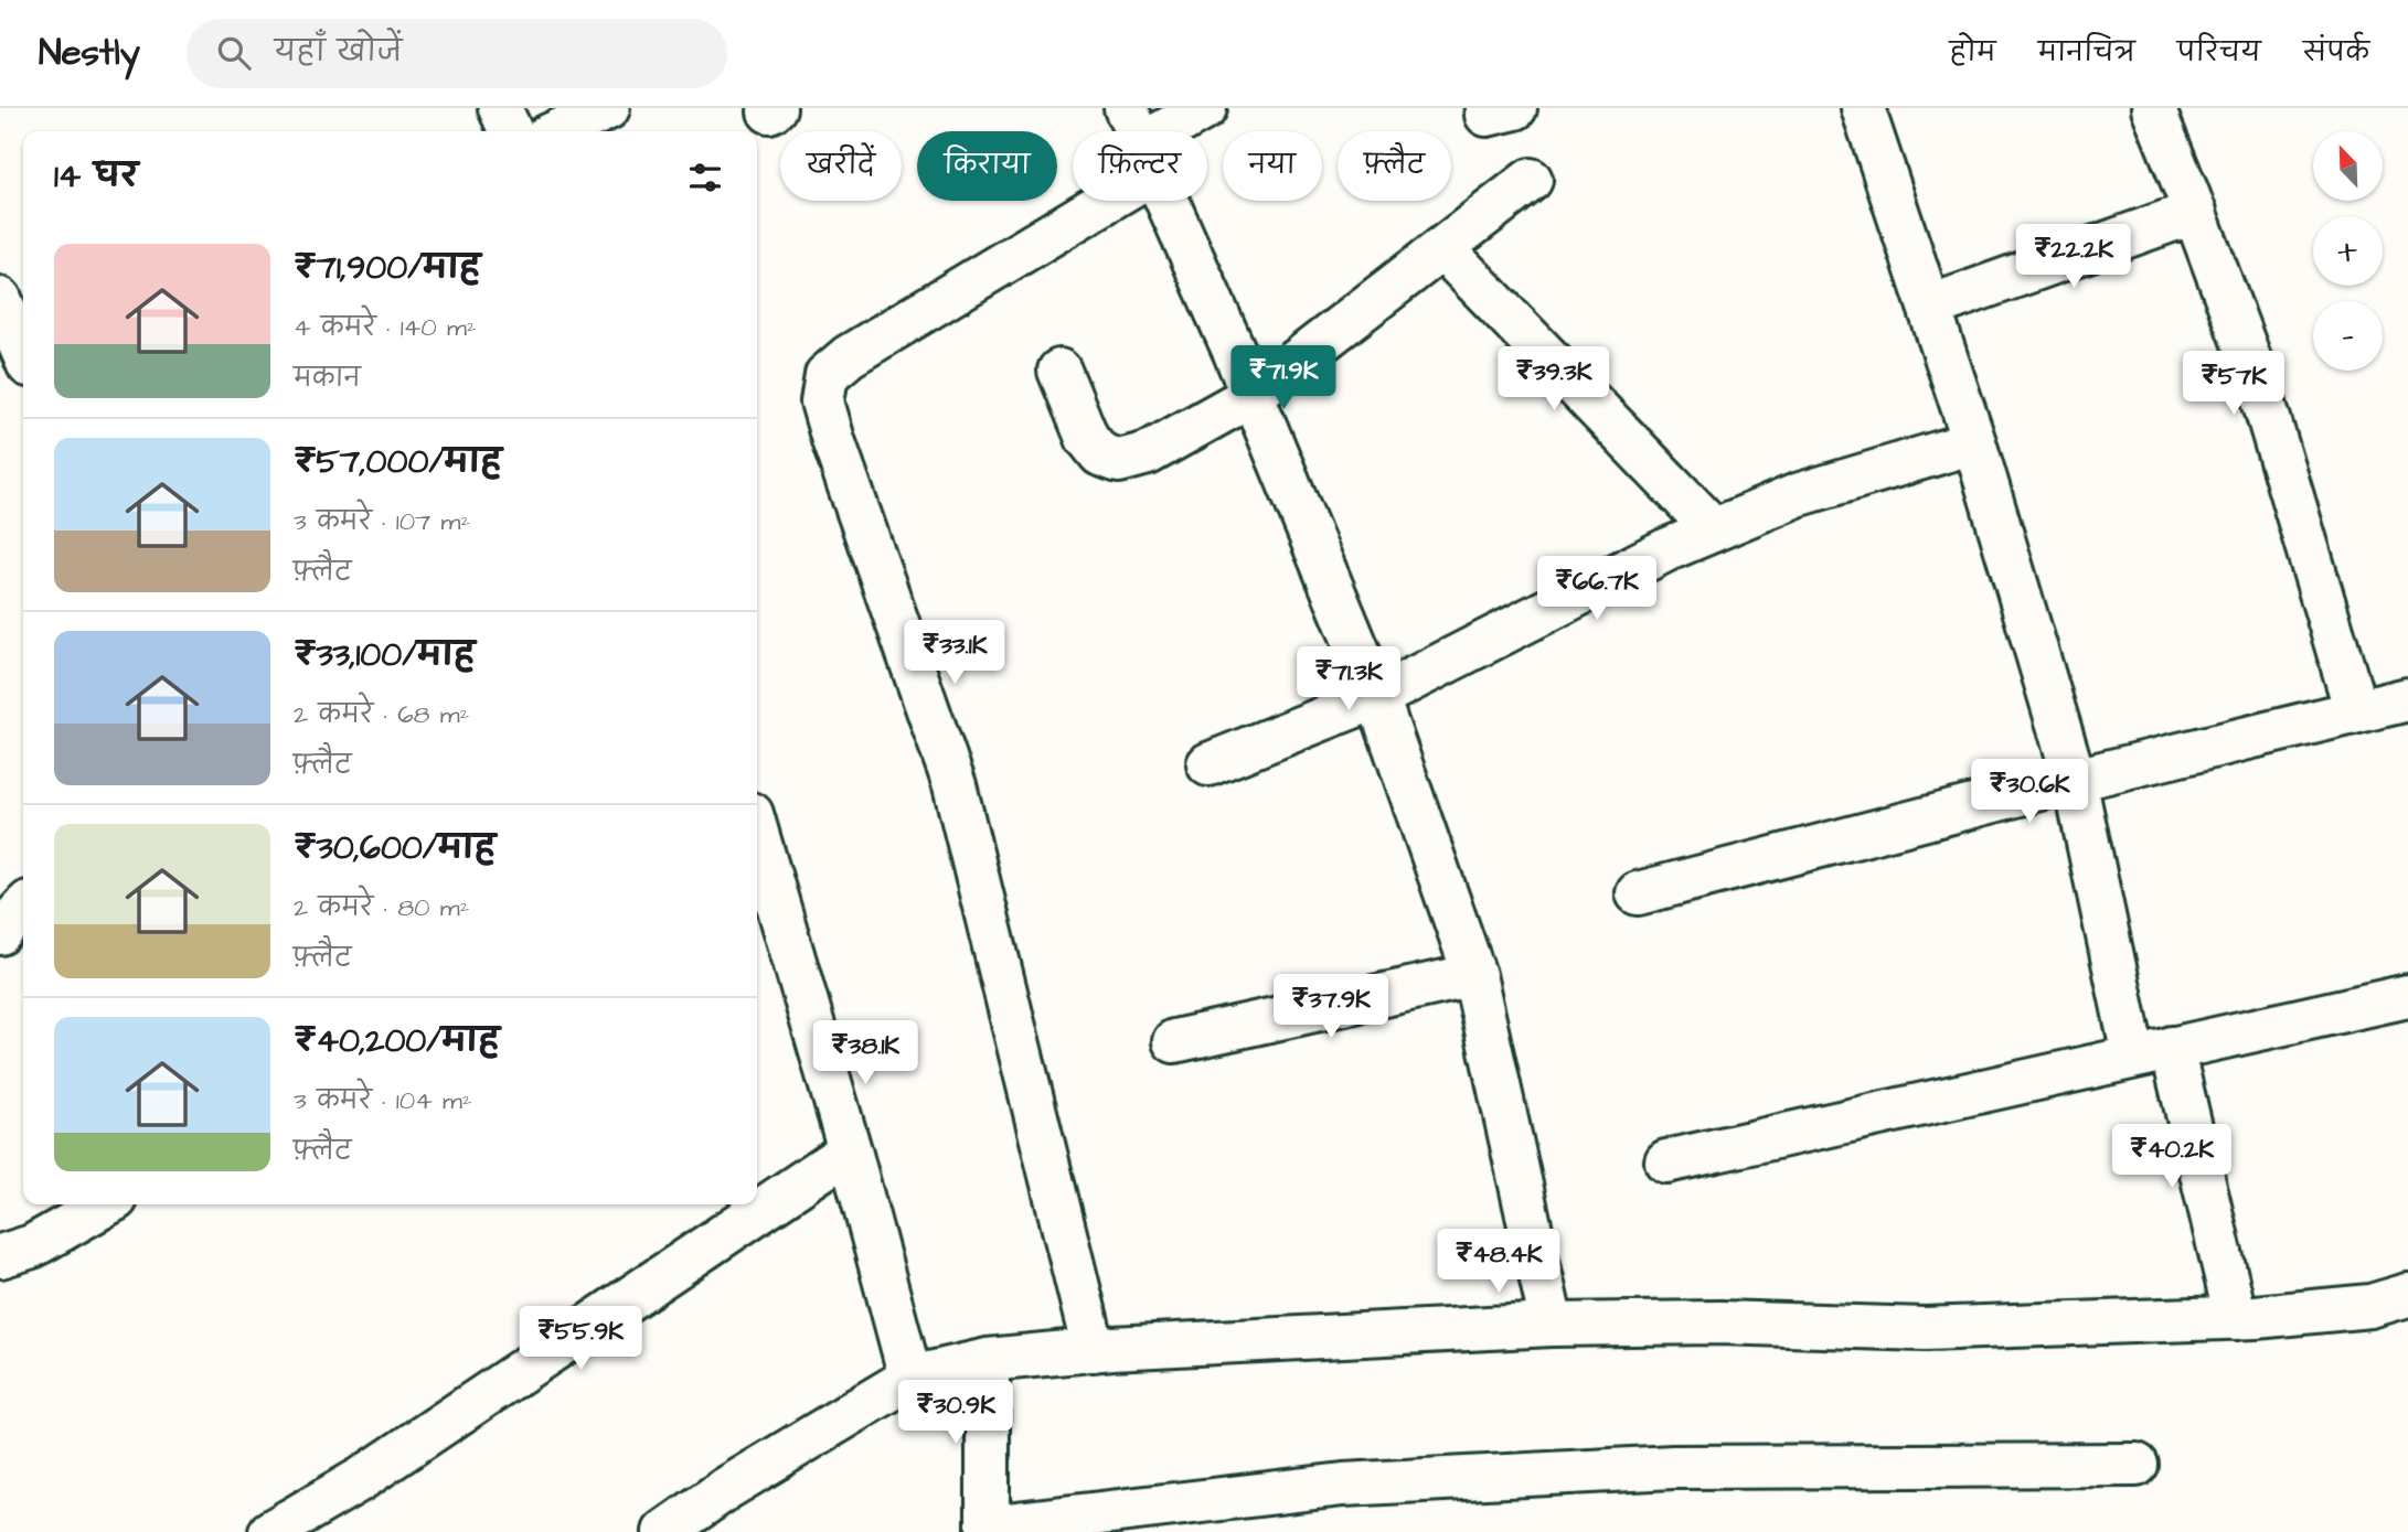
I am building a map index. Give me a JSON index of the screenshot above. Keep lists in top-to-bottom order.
{
  "north": "top left",
  "page": {
    "header": "Nestly",
    "search": "यहाँ खोजें",
    "nav": [
      "होम",
      "मानचित्र",
      "परिचय",
      "संपर्क"
    ],
    "map_buttons": ["+", "−"],
    "chip": [
      "खरीदें",
      "किराया",
      "फ़िल्टर",
      "नया",
      "फ़्लैट"
    ],
    "heading": "14 घर",
    "price": [
      "₹22.2K",
      "₹71.9K",
      "₹39.3K",
      "₹57K",
      "₹66.7K",
      "₹33.1K",
      "₹71.3K",
      "₹30.6K",
      "₹37.9K",
      "₹38.1K",
      "₹40.2K",
      "₹48.4K",
      "₹55.9K",
      "₹30.9K"
    ],
    "list": [
      {
        "name": "₹71,900/माह",
        "note": "4 कमरे · 140 m² · मकान"
      },
      {
        "name": "₹57,000/माह",
        "note": "3 कमरे · 107 m² · फ़्लैट"
      },
      {
        "name": "₹33,100/माह",
        "note": "2 कमरे · 68 m² · फ़्लैट"
      },
      {
        "name": "₹30,600/माह",
        "note": "2 कमरे · 80 m² · फ़्लैट"
      },
      {
        "name": "₹40,200/माह",
        "note": "3 कमरे · 104 m² · फ़्लैट"
      }
    ]
  }
}
